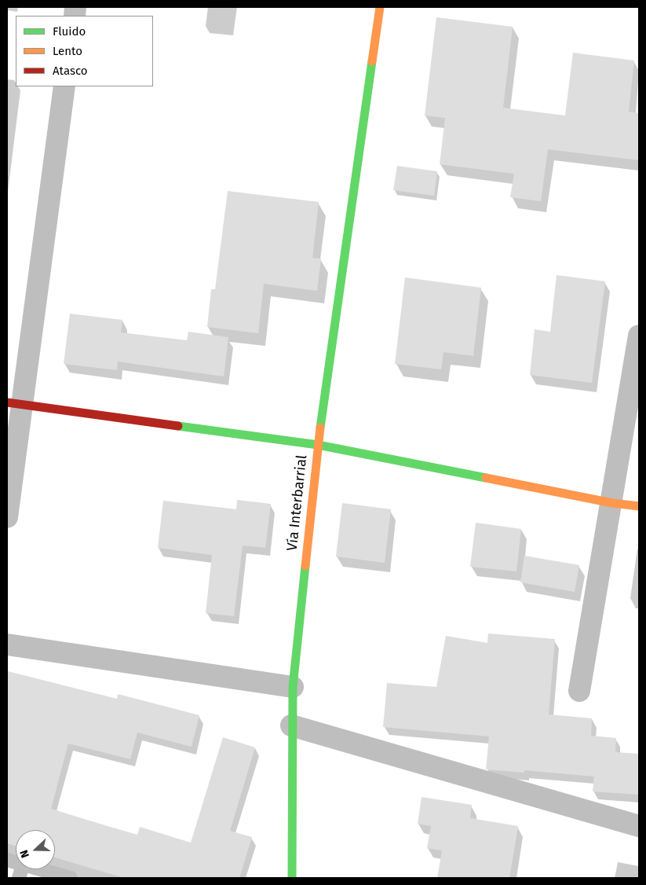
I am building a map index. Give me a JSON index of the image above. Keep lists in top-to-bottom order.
{
  "streets": {
    "street": ["Vía Interbarrial"]
  },
  "legend": ["Fluido", "Lento", "Atasco"],
  "north": "left"
}
